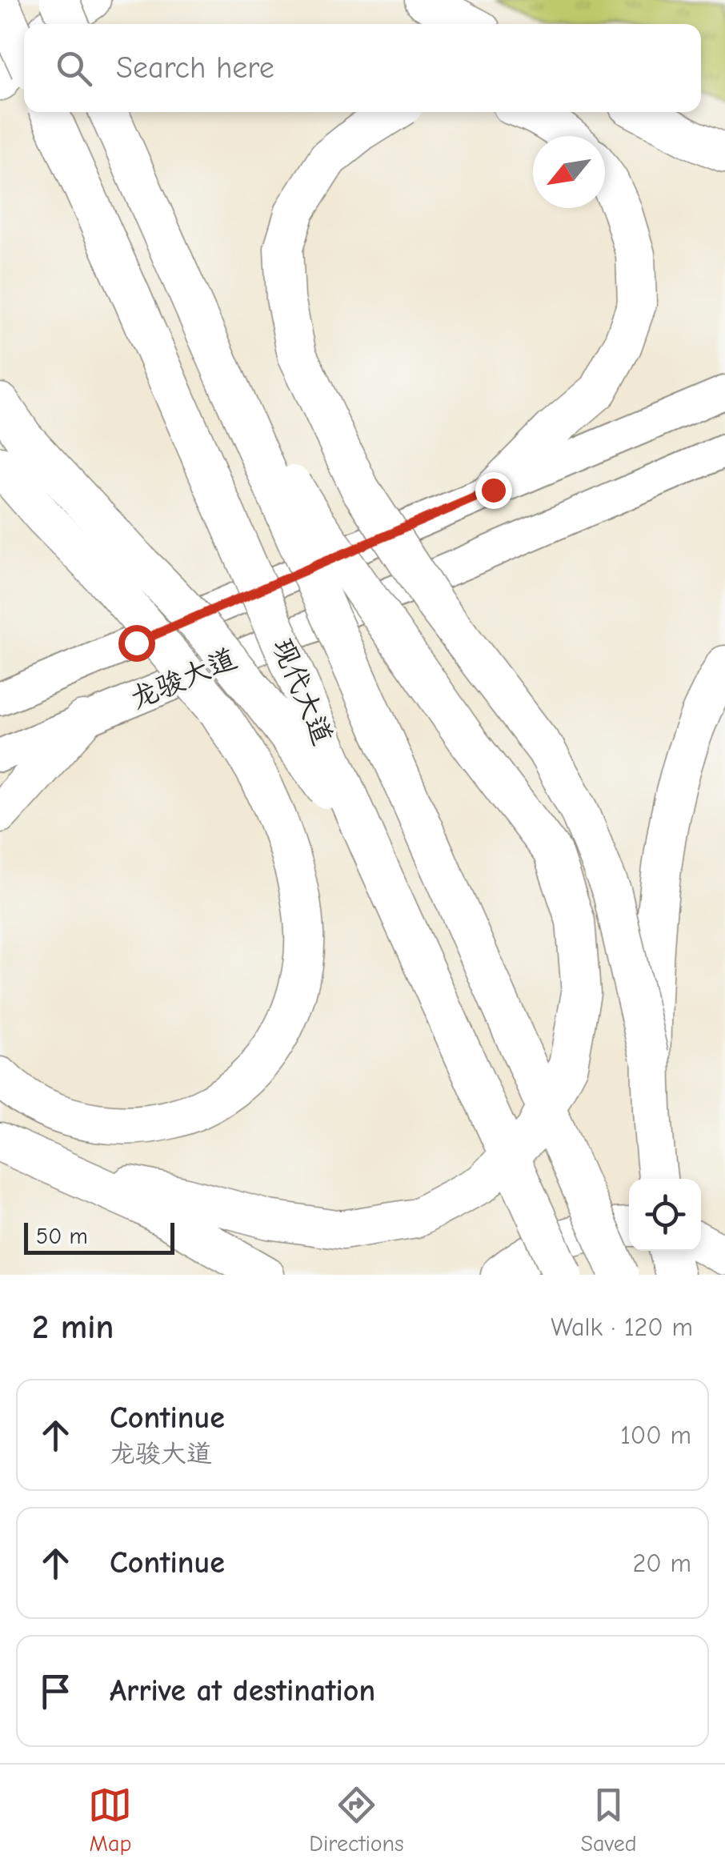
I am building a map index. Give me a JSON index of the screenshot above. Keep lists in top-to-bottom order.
{
  "streets": {
    "highway": ["现代大道"],
    "main road": ["龙骏大道"]
  },
  "scale_bar": "50 m",
  "north": "bottom left",
  "page": {
    "search": "Search here",
    "scale": "50 m",
    "heading": ["2 min", "Walk · 120 m"],
    "list": [
      ["Continue", "龙骏大道", "100 m"],
      ["Continue", "20 m"],
      "Arrive at destination"
    ],
    "nav": ["Map", "Directions", "Saved"]
  }
}
